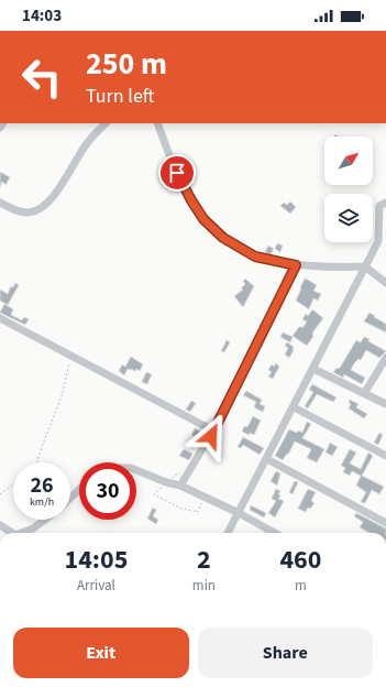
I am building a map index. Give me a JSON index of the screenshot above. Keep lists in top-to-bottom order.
{
  "north": "top right",
  "page": {
    "status": "14:03",
    "turn": ["250 m", "Turn left"],
    "speed": "26 km/h",
    "limit": "30",
    "eta": [
      "14:05",
      "Arrival",
      "2",
      "min",
      "460",
      "m"
    ],
    "buttons": ["Exit", "Share"]
  }
}
